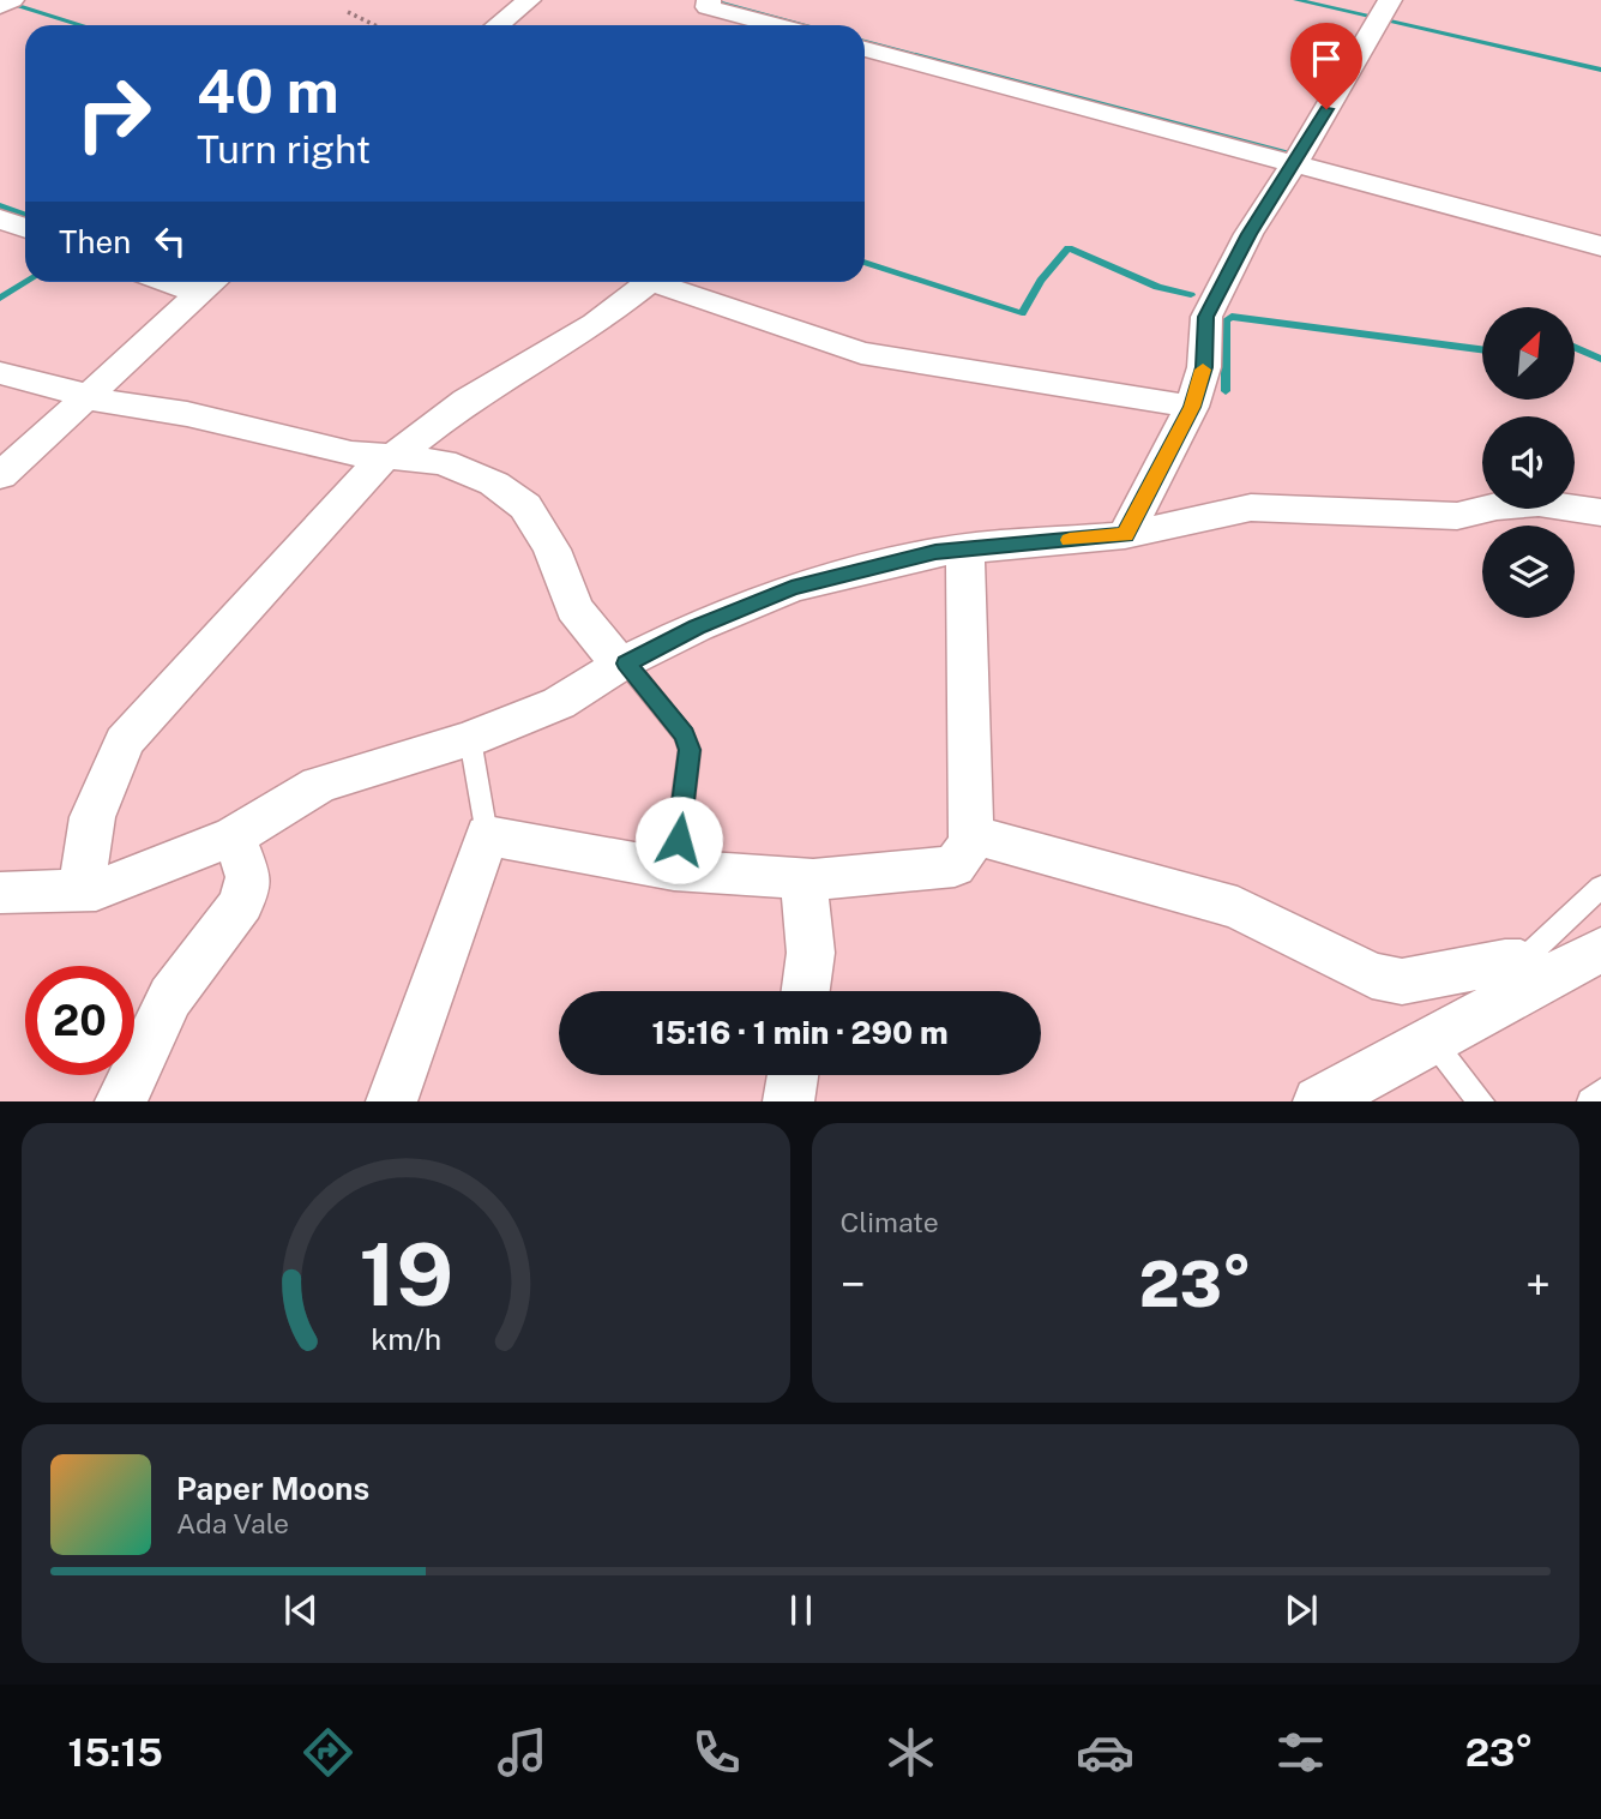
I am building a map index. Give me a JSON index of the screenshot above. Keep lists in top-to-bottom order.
{
  "north": "top right",
  "page": {
    "turn": ["40 m", "Turn right"],
    "then": "Then",
    "limit": "20",
    "trip": "15:16 · 1 min · 290 m",
    "tile": "Climate",
    "heat": ["−", "23°", "+"],
    "song": ["Paper Moons", "Ada Vale"],
    "tabs": ["15:15", "23°"],
    "gauge": ["19", "km/h"]
  }
}
